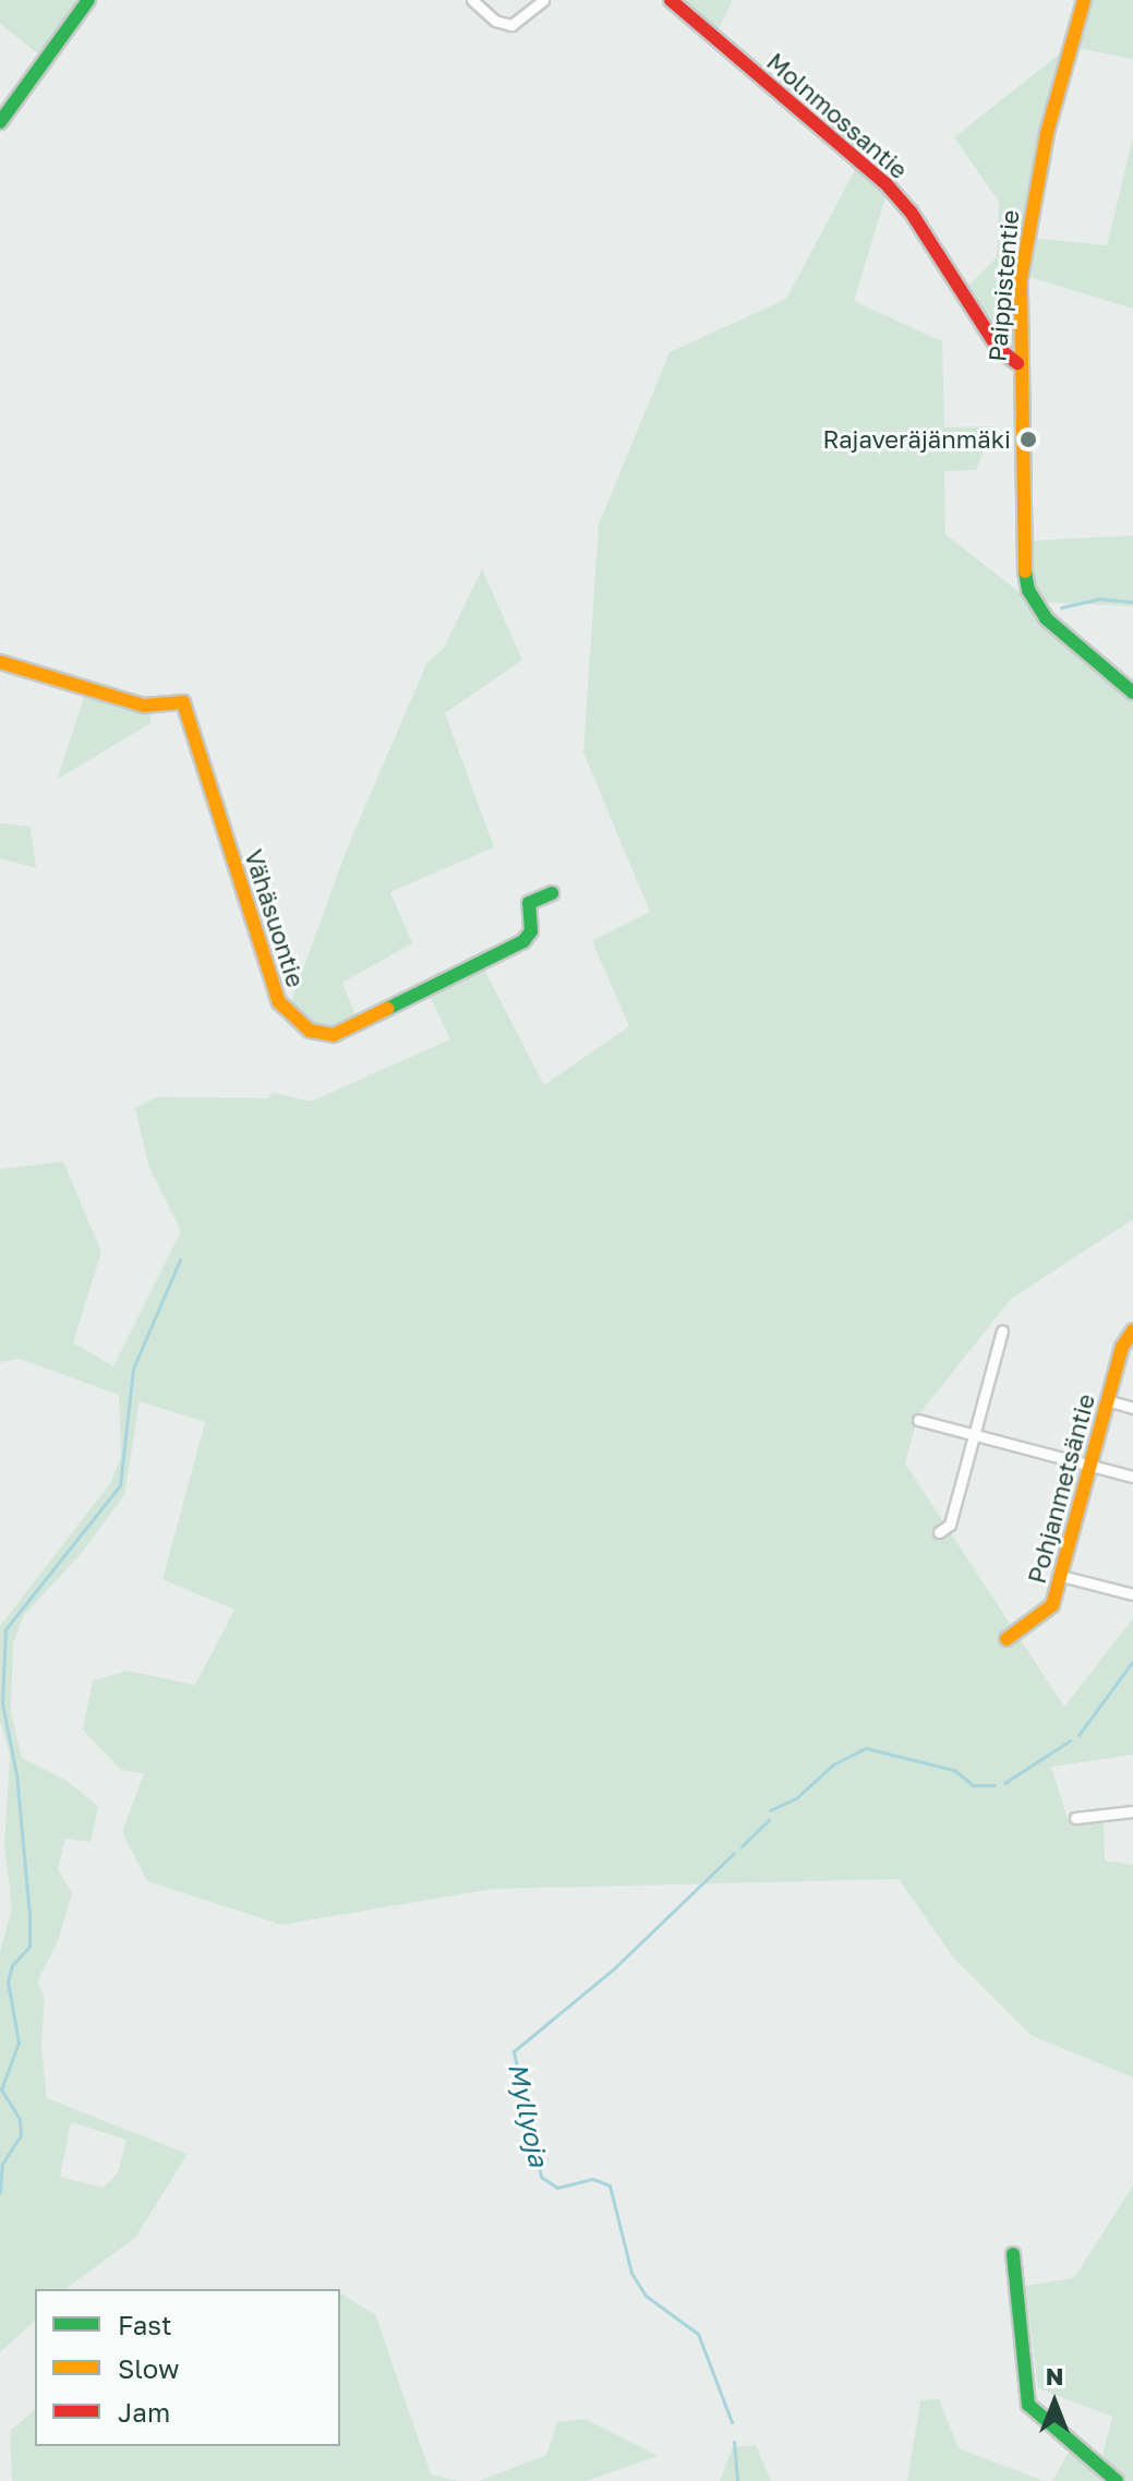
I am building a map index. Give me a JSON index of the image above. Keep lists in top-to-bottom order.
{
  "streets": {
    "street": [
      "Molnmossantie",
      "Paippistentie",
      "Vähäsuontie",
      "Pohjanmetsäntie"
    ]
  },
  "crossings": [
    ["Molnmossantie", "Paippistentie"]
  ],
  "water": ["Myllyoja"],
  "places": ["Rajaveräjänmäki"],
  "legend": ["Fast", "Slow", "Jam"],
  "north": "top"
}
